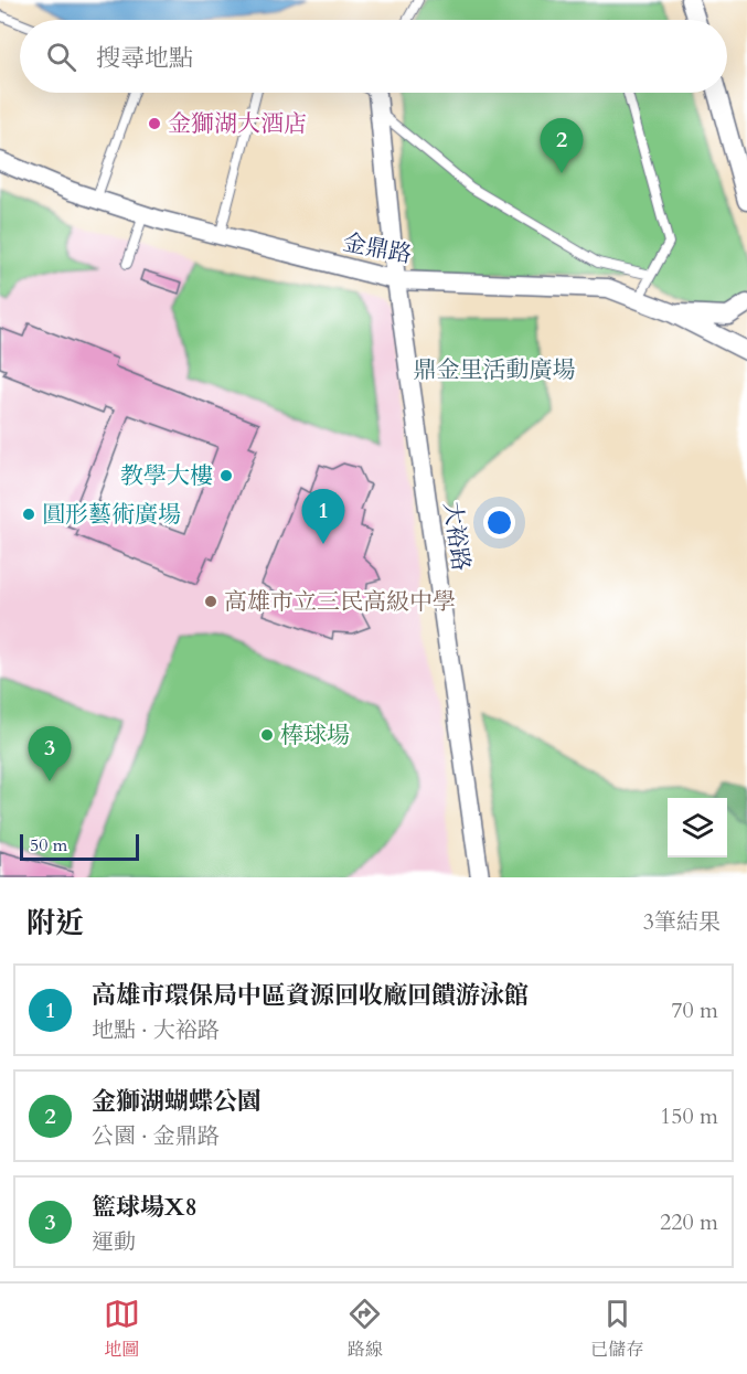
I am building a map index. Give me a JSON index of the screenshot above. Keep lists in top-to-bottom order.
{
  "streets": {
    "street": ["金鼎路", "大裕路"]
  },
  "crossings": [
    ["金鼎路", "大裕路"]
  ],
  "parks": ["鼎金里活動廣場"],
  "places": [
    "金獅湖大酒店",
    "教學大樓",
    "圓形藝術廣場",
    "高雄市立三民高級中學",
    "棒球場"
  ],
  "scale_bar": "50 m",
  "page": {
    "search": "搜尋地點",
    "pins": ["2", "1", "3"],
    "scale": "50 m",
    "heading": ["附近", "3筆結果"],
    "list": [
      {
        "mark": "1",
        "name": "高雄市環保局中區資源回收廠回饋游泳館",
        "note": "地點 · 大裕路",
        "value": "70 m"
      },
      {
        "mark": "2",
        "name": "金獅湖蝴蝶公園",
        "note": "公園 · 金鼎路",
        "value": "150 m"
      },
      {
        "mark": "3",
        "name": "籃球場X8",
        "note": "運動",
        "value": "220 m"
      }
    ],
    "nav": ["地圖", "路線", "已儲存"]
  }
}
